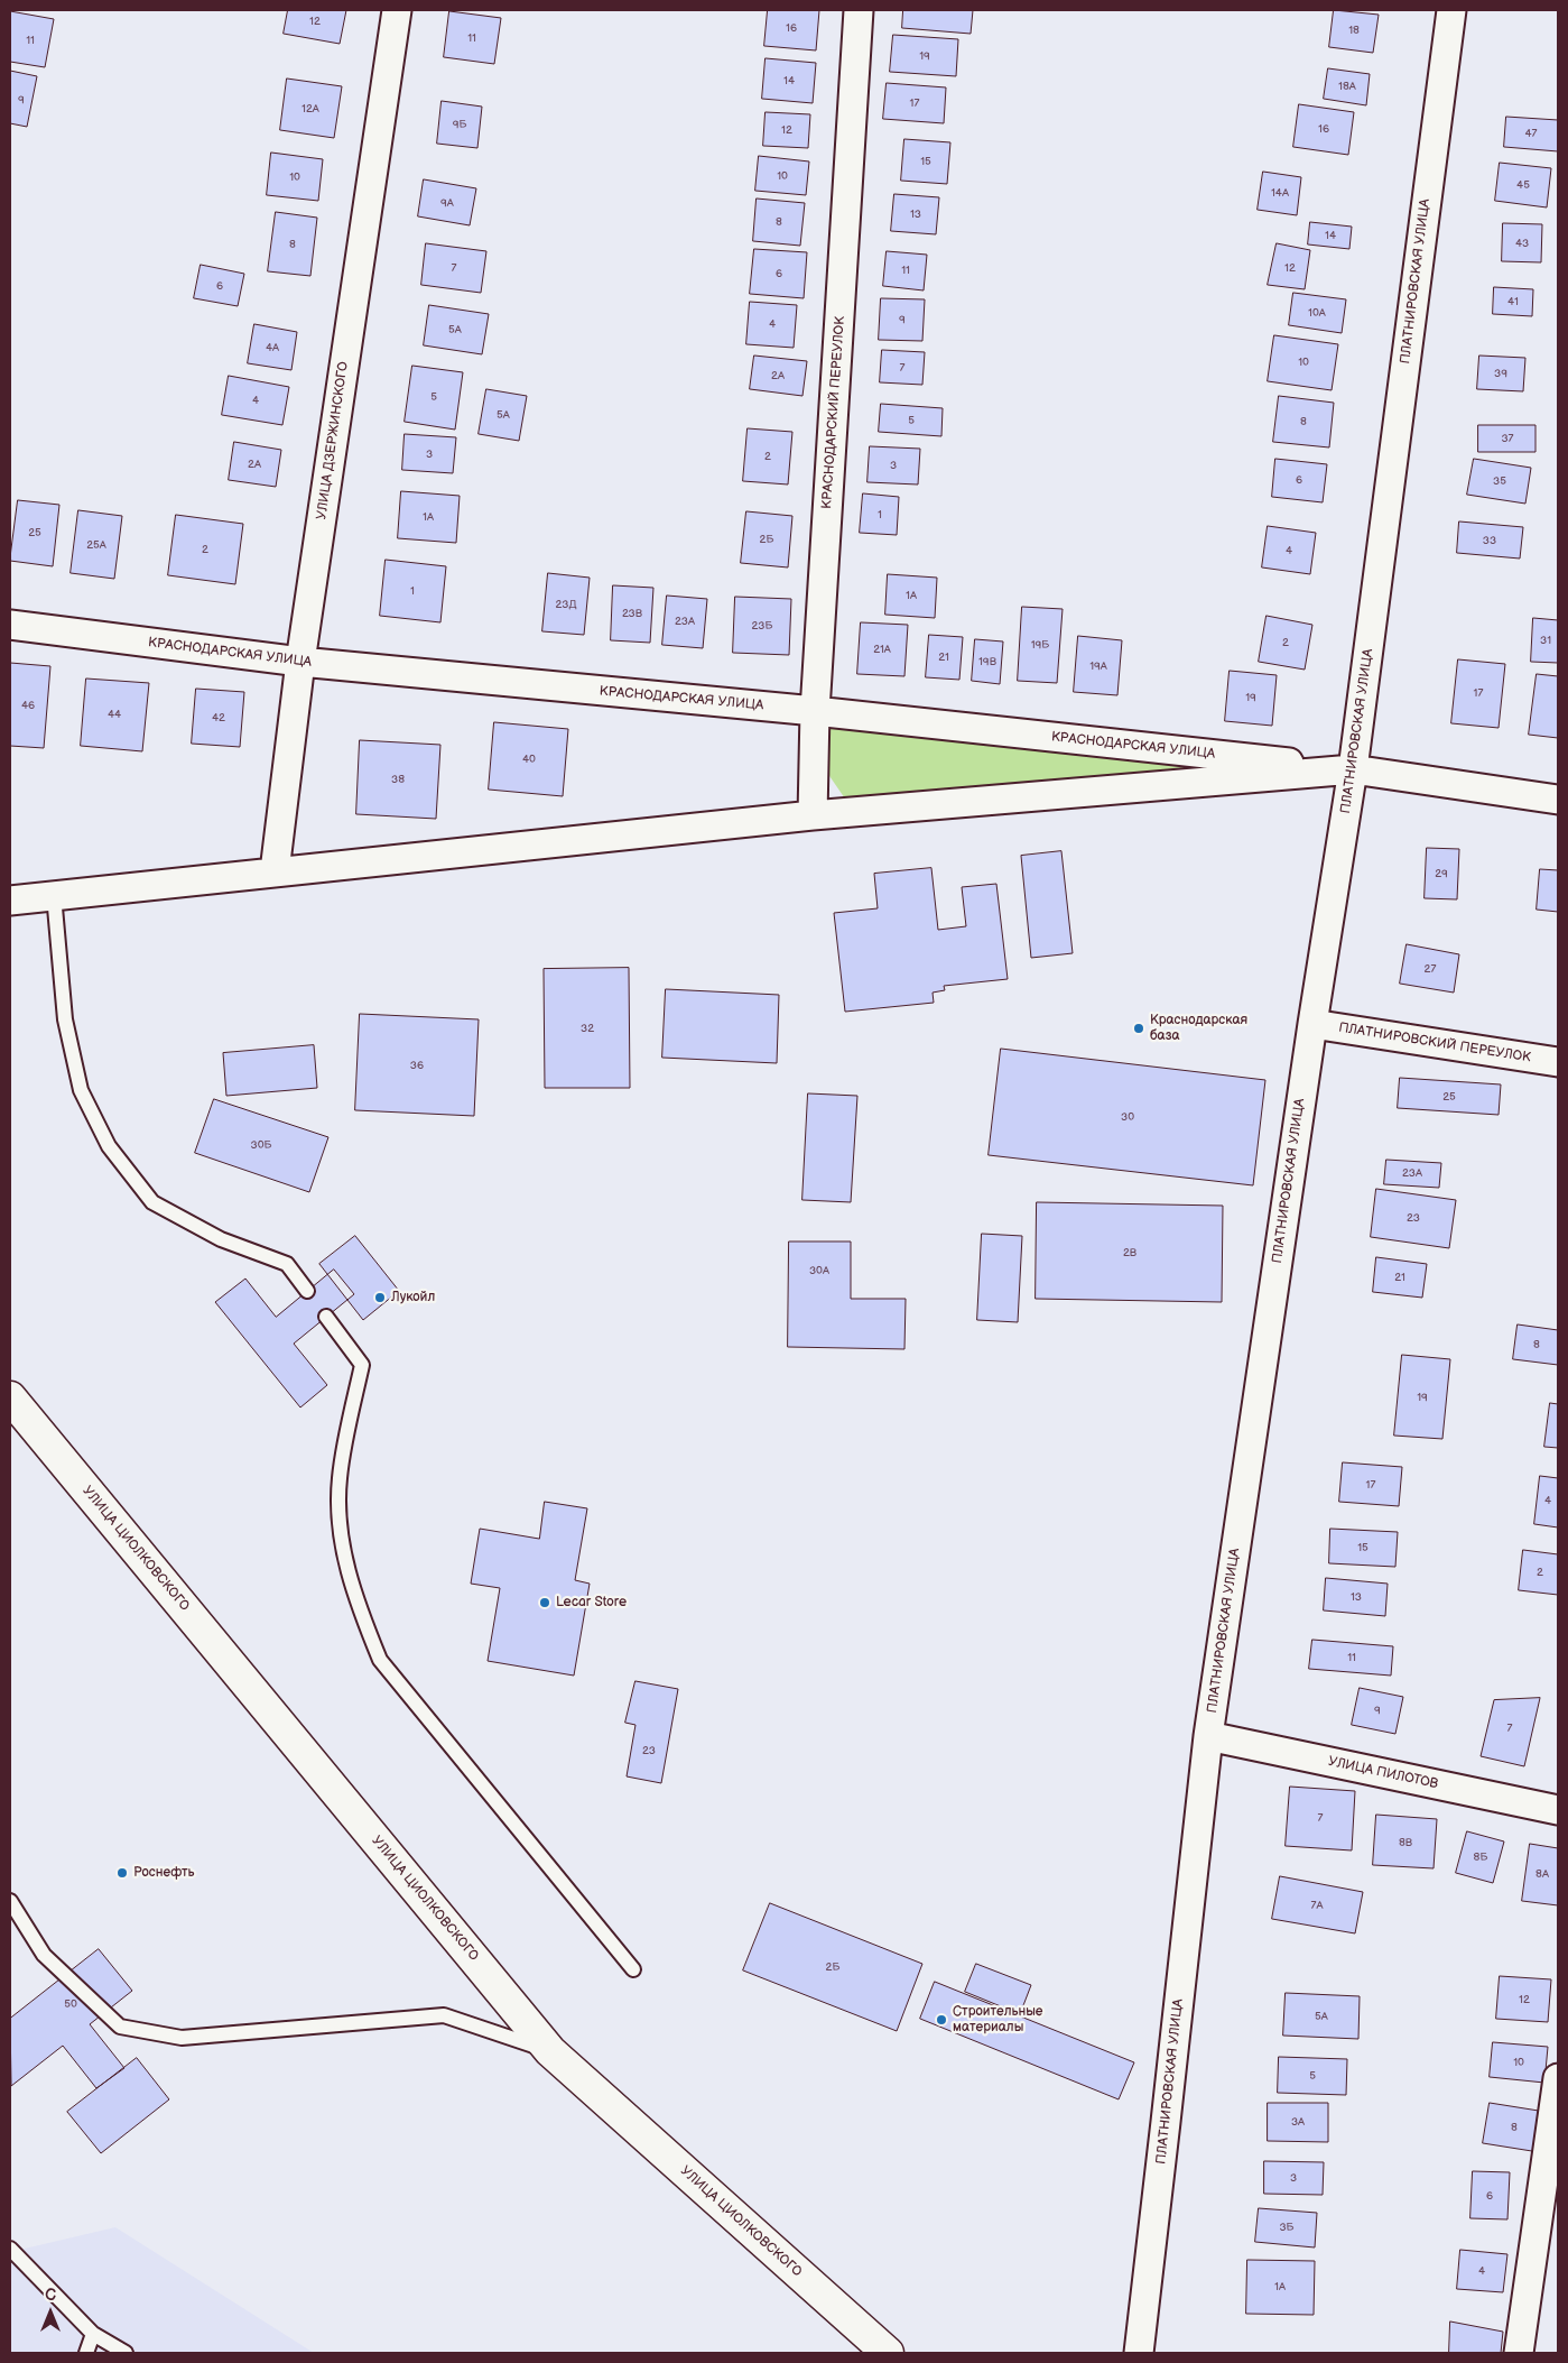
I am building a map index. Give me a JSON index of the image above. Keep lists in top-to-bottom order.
{
  "streets": {
    "main road": ["УЛИЦА ЦИОЛКОВСКОГО"],
    "street": [
      "ПЛАТНИРОВСКАЯ УЛИЦА",
      "КРАСНОДАРСКИЙ ПЕРЕУЛОК",
      "УЛИЦА ДЗЕРЖИНСКОГО",
      "КРАСНОДАРСКАЯ УЛИЦА",
      "ПЛАТНИРОВСКИЙ ПЕРЕУЛОК",
      "УЛИЦА ПИЛОТОВ"
    ]
  },
  "crossings": [
    ["ПЛАТНИРОВСКАЯ УЛИЦА", "КРАСНОДАРСКАЯ УЛИЦА"],
    ["ПЛАТНИРОВСКАЯ УЛИЦА", "ПЛАТНИРОВСКИЙ ПЕРЕУЛОК"],
    ["ПЛАТНИРОВСКАЯ УЛИЦА", "УЛИЦА ПИЛОТОВ"],
    ["КРАСНОДАРСКИЙ ПЕРЕУЛОК", "КРАСНОДАРСКАЯ УЛИЦА"],
    ["УЛИЦА ДЗЕРЖИНСКОГО", "КРАСНОДАРСКАЯ УЛИЦА"]
  ],
  "places": [
    "Краснодарская база",
    "Лукойл",
    "Lecar Store",
    "Роснефть",
    "Строительные материалы"
  ],
  "house_numbers": [
    "12",
    "16",
    "18",
    "11",
    "11",
    "19",
    "14",
    "18А",
    "9",
    "17",
    "12А",
    "9Б",
    "16",
    "12",
    "47",
    "15",
    "10",
    "10",
    "45",
    "14А",
    "9А",
    "13",
    "8",
    "14",
    "43",
    "8",
    "7",
    "12",
    "11",
    "6",
    "6",
    "41",
    "10А",
    "9",
    "4",
    "5А",
    "4А",
    "10",
    "7",
    "39",
    "2А",
    "5",
    "4",
    "5А",
    "5",
    "8",
    "37",
    "3",
    "2",
    "2А",
    "3",
    "6",
    "35",
    "1",
    "1А",
    "25",
    "2Б",
    "33",
    "25А",
    "2",
    "4",
    "1",
    "1А",
    "23Д",
    "23В",
    "23А",
    "23Б",
    "31",
    "2",
    "19Б",
    "21А",
    "21",
    "19В",
    "19А",
    "17",
    "19",
    "46",
    "44",
    "42",
    "40",
    "38",
    "29",
    "27",
    "32",
    "36",
    "25",
    "30",
    "30Б",
    "23А",
    "23",
    "2В",
    "30А",
    "21",
    "8",
    "19",
    "17",
    "4",
    "15",
    "2",
    "13",
    "11",
    "9",
    "7",
    "23",
    "7",
    "8В",
    "8Б",
    "8А",
    "7А",
    "2Б",
    "12",
    "50",
    "5А",
    "10",
    "5",
    "3А",
    "8",
    "3",
    "6",
    "3Б",
    "4",
    "1А"
  ],
  "north": "top"
}
